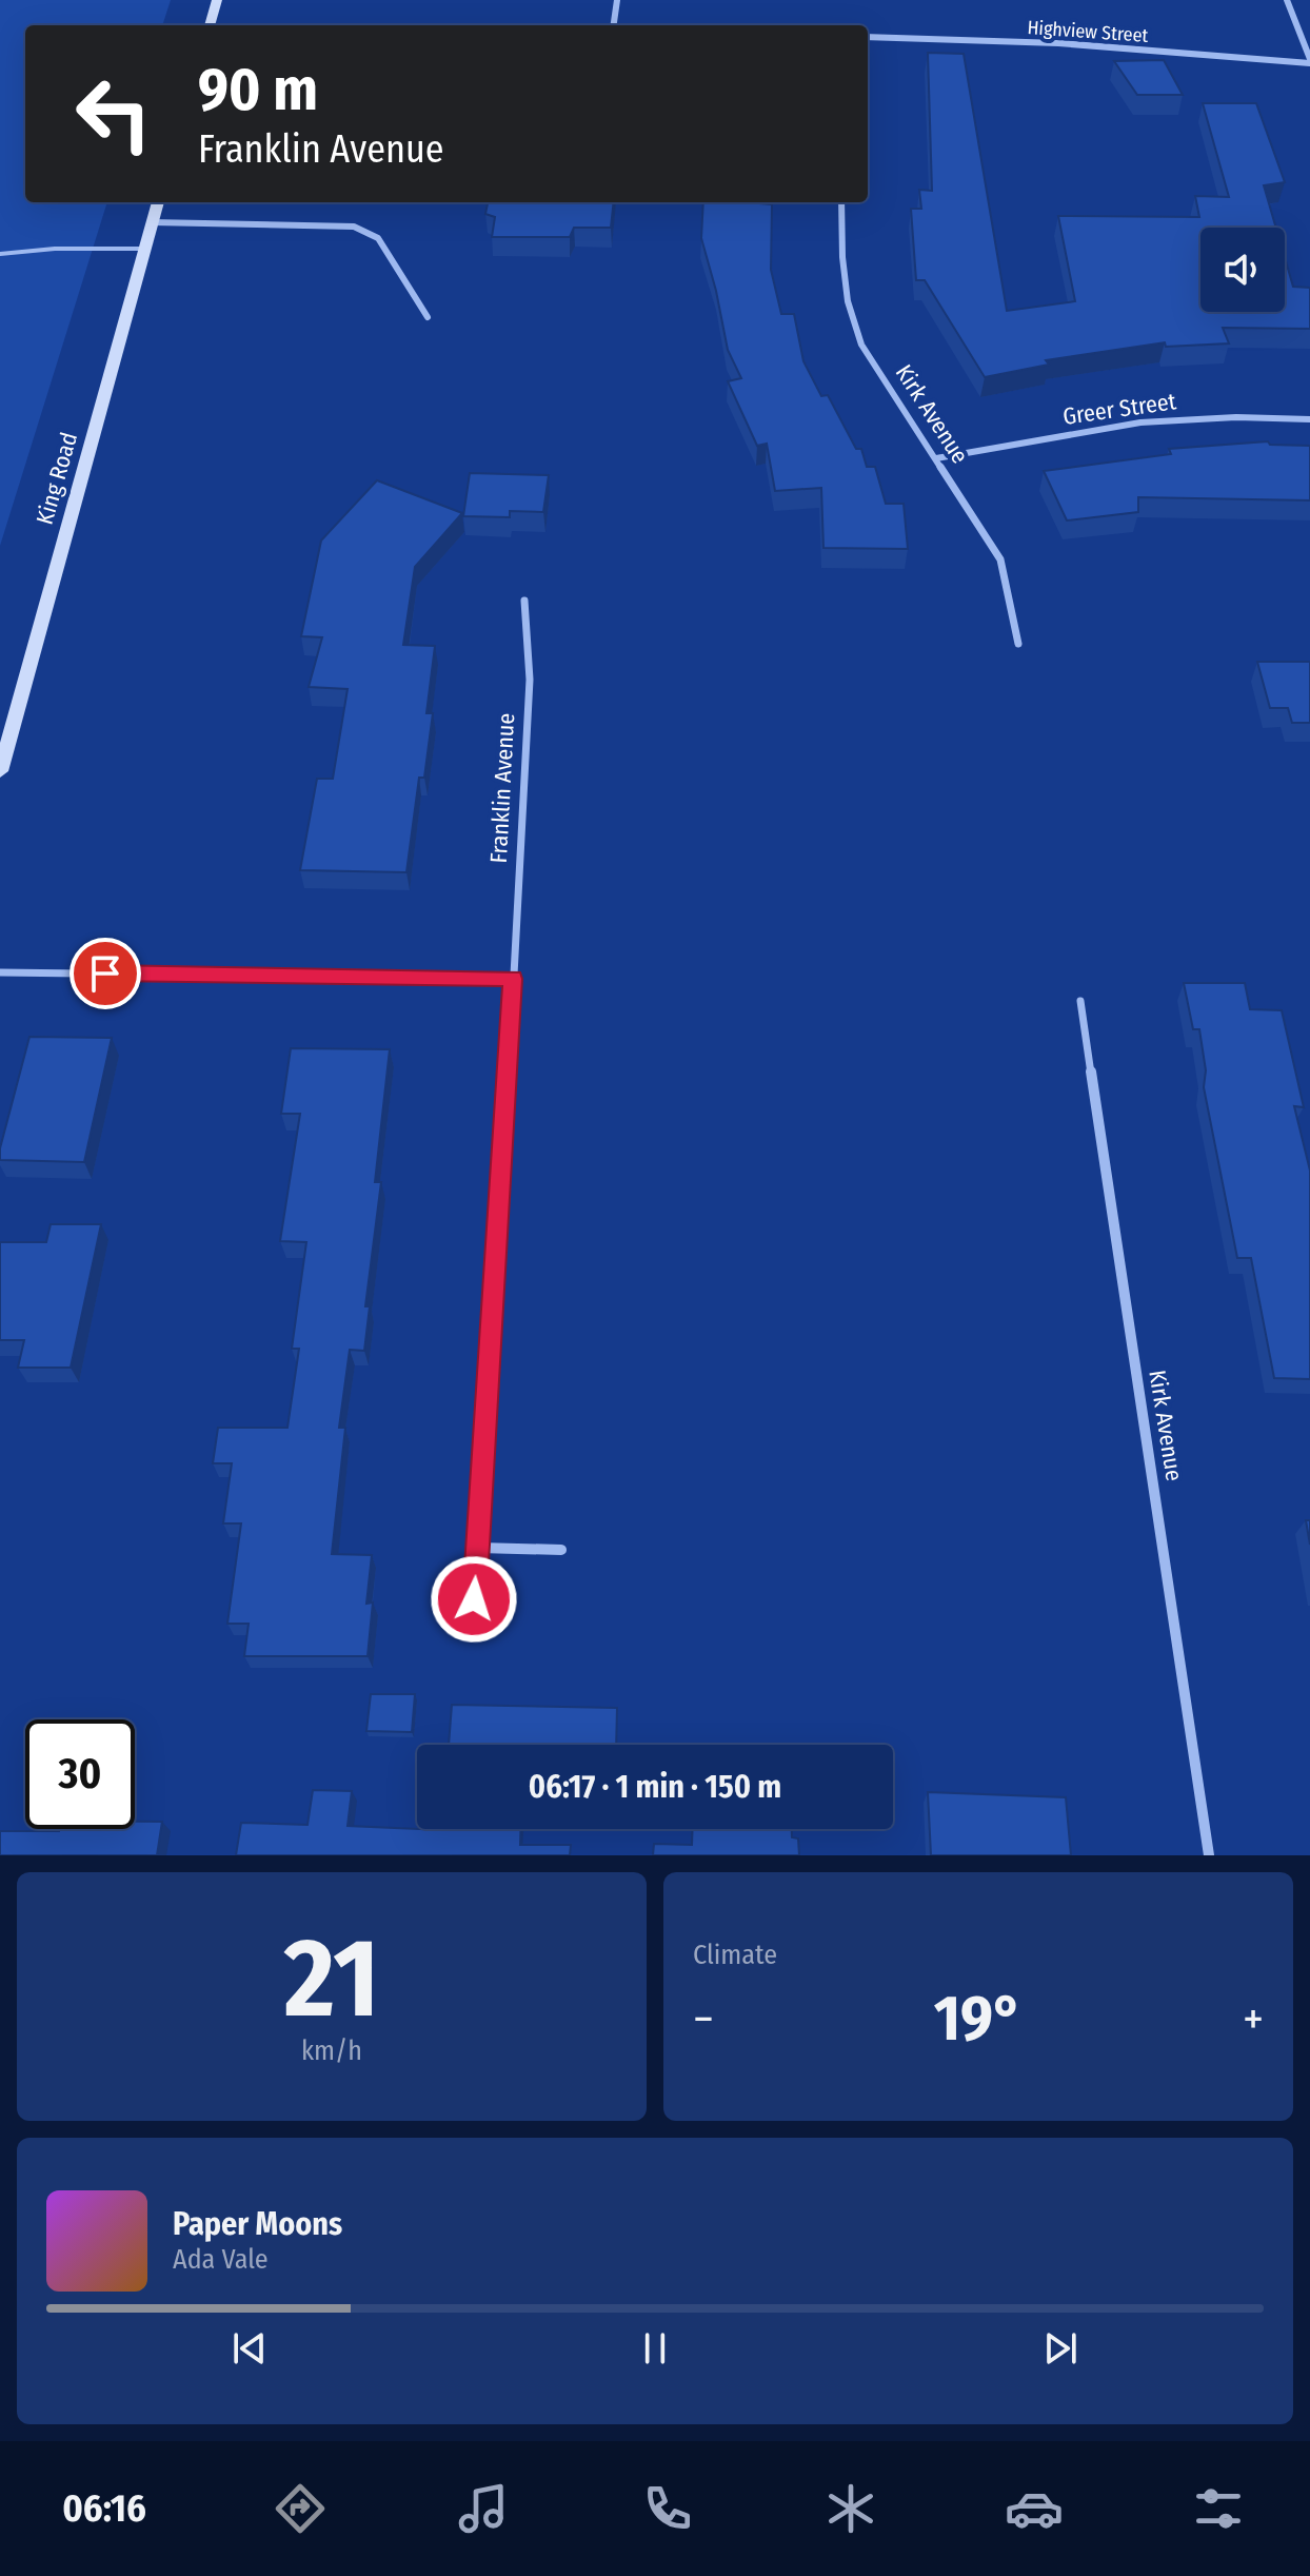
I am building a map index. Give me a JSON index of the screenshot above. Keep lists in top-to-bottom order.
{
  "streets": {
    "street": [
      "Highview Street",
      "Greer Street",
      "Kirk Avenue",
      "King Road",
      "Franklin Avenue"
    ]
  },
  "crossings": [
    ["Greer Street", "Kirk Avenue"]
  ],
  "page": {
    "turn": ["90 m", "Franklin Avenue"],
    "limit": "30",
    "trip": "06:17 · 1 min · 150 m",
    "tile": [
      ["21", "km/h"],
      "Climate"
    ],
    "heat": ["−", "19°", "+"],
    "song": ["Paper Moons", "Ada Vale"],
    "tabs": "06:16"
  }
}
